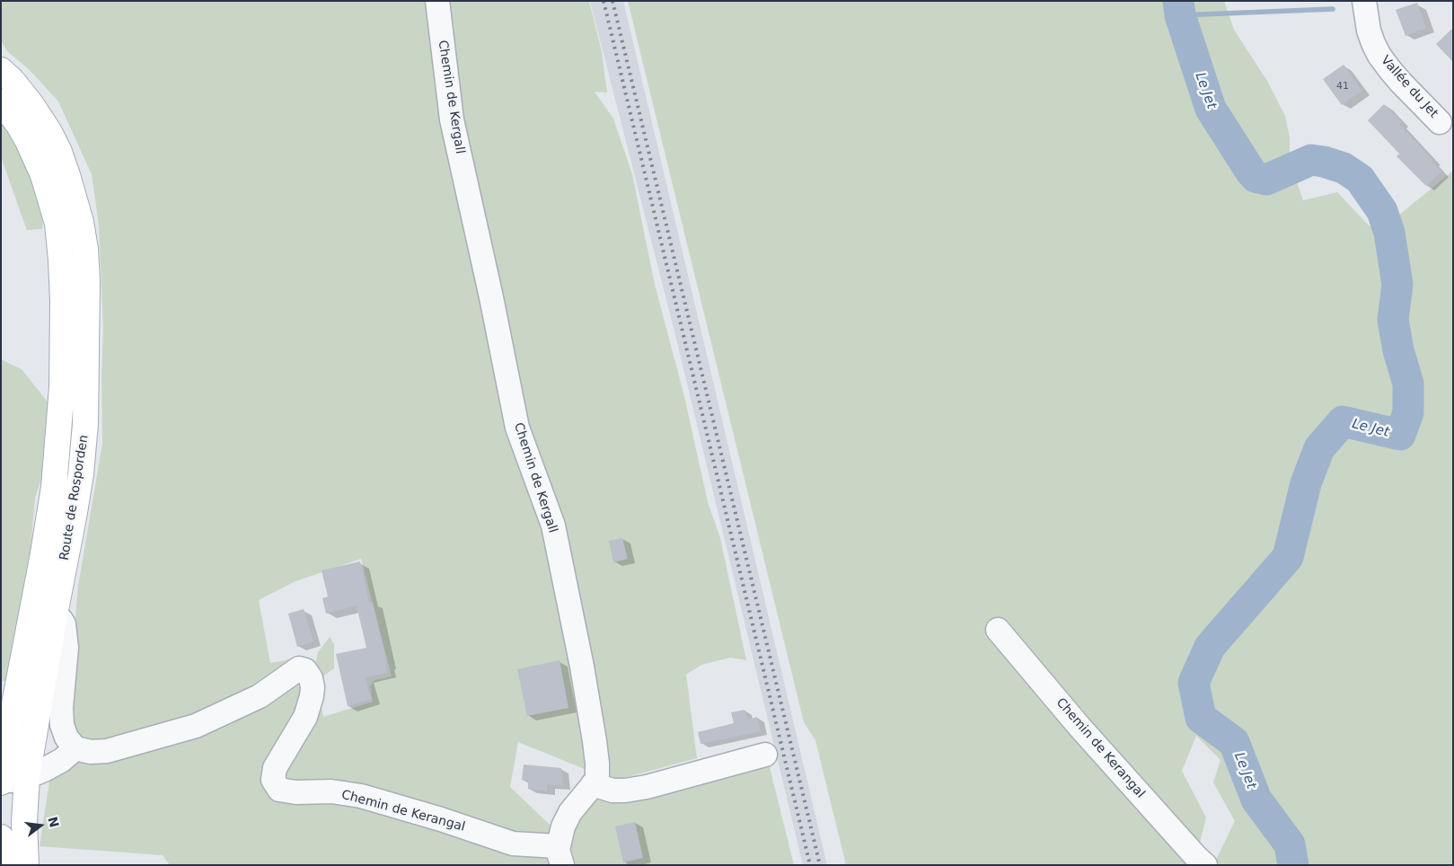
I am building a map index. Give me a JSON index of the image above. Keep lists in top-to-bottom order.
{
  "streets": {
    "main road": ["Route de Rosporden"],
    "street": ["Vallée du Jet", "Chemin de Kergall", "Chemin de Kerangal"]
  },
  "crossings": [
    ["Chemin de Kergall", "Chemin de Kerangal"]
  ],
  "water": ["Le Jet"],
  "house_numbers": ["41"],
  "north": "right"
}
